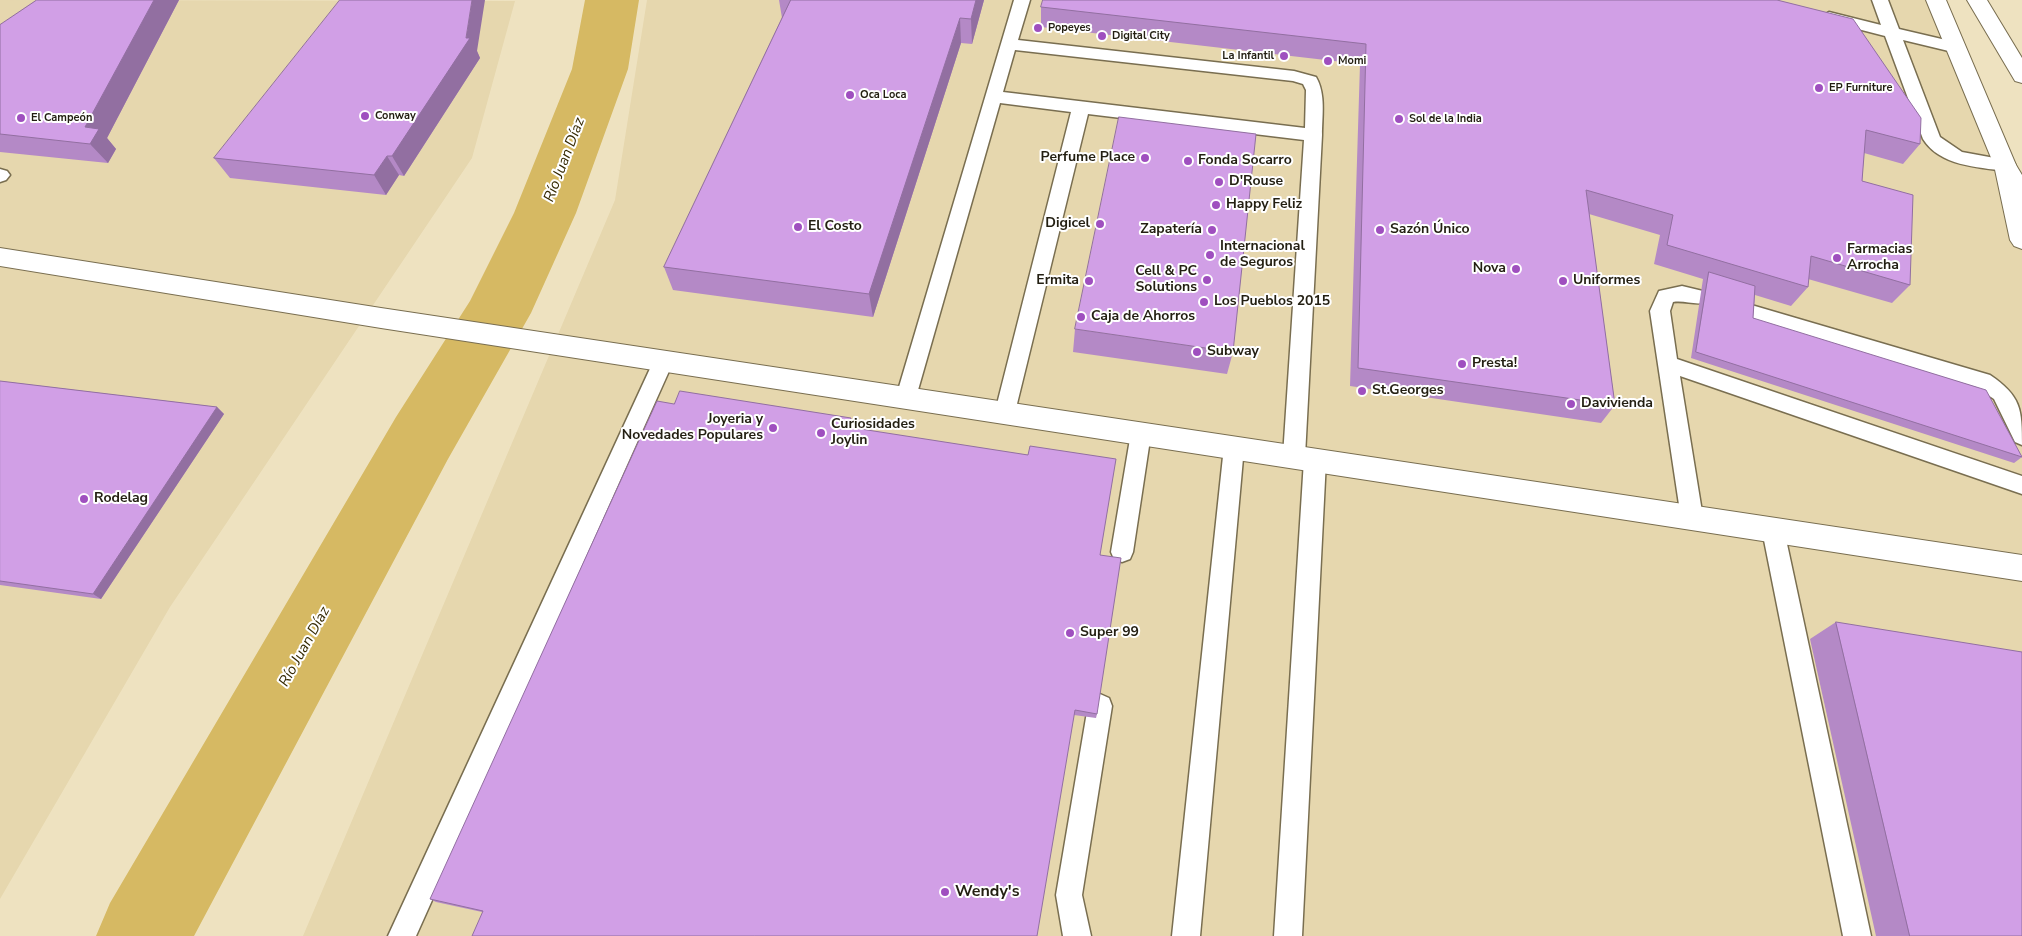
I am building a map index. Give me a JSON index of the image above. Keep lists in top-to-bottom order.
{
  "water": ["Río Juan Díaz"],
  "places": [
    "Popeyes",
    "Digital City",
    "La Infantil",
    "Momi",
    "EP Furniture",
    "Oca Loca",
    "Conway",
    "El Campeón",
    "Sol de la India",
    "Perfume Place",
    "Fonda Socarro",
    "D'Rouse",
    "Happy Feliz",
    "Digicel",
    "El Costo",
    "Zapatería",
    "Sazón Único",
    "Internacional de Seguros",
    "Farmacias Arrocha",
    "Nova",
    "Cell & PC Solutions",
    "Ermita",
    "Uniformes",
    "Los Pueblos 2015",
    "Caja de Ahorros",
    "Subway",
    "Presta!",
    "St.Georges",
    "Davivienda",
    "Joyeria y Novedades Populares",
    "Curiosidades Joylin",
    "Rodelag",
    "Super 99",
    "Wendy's"
  ]
}
